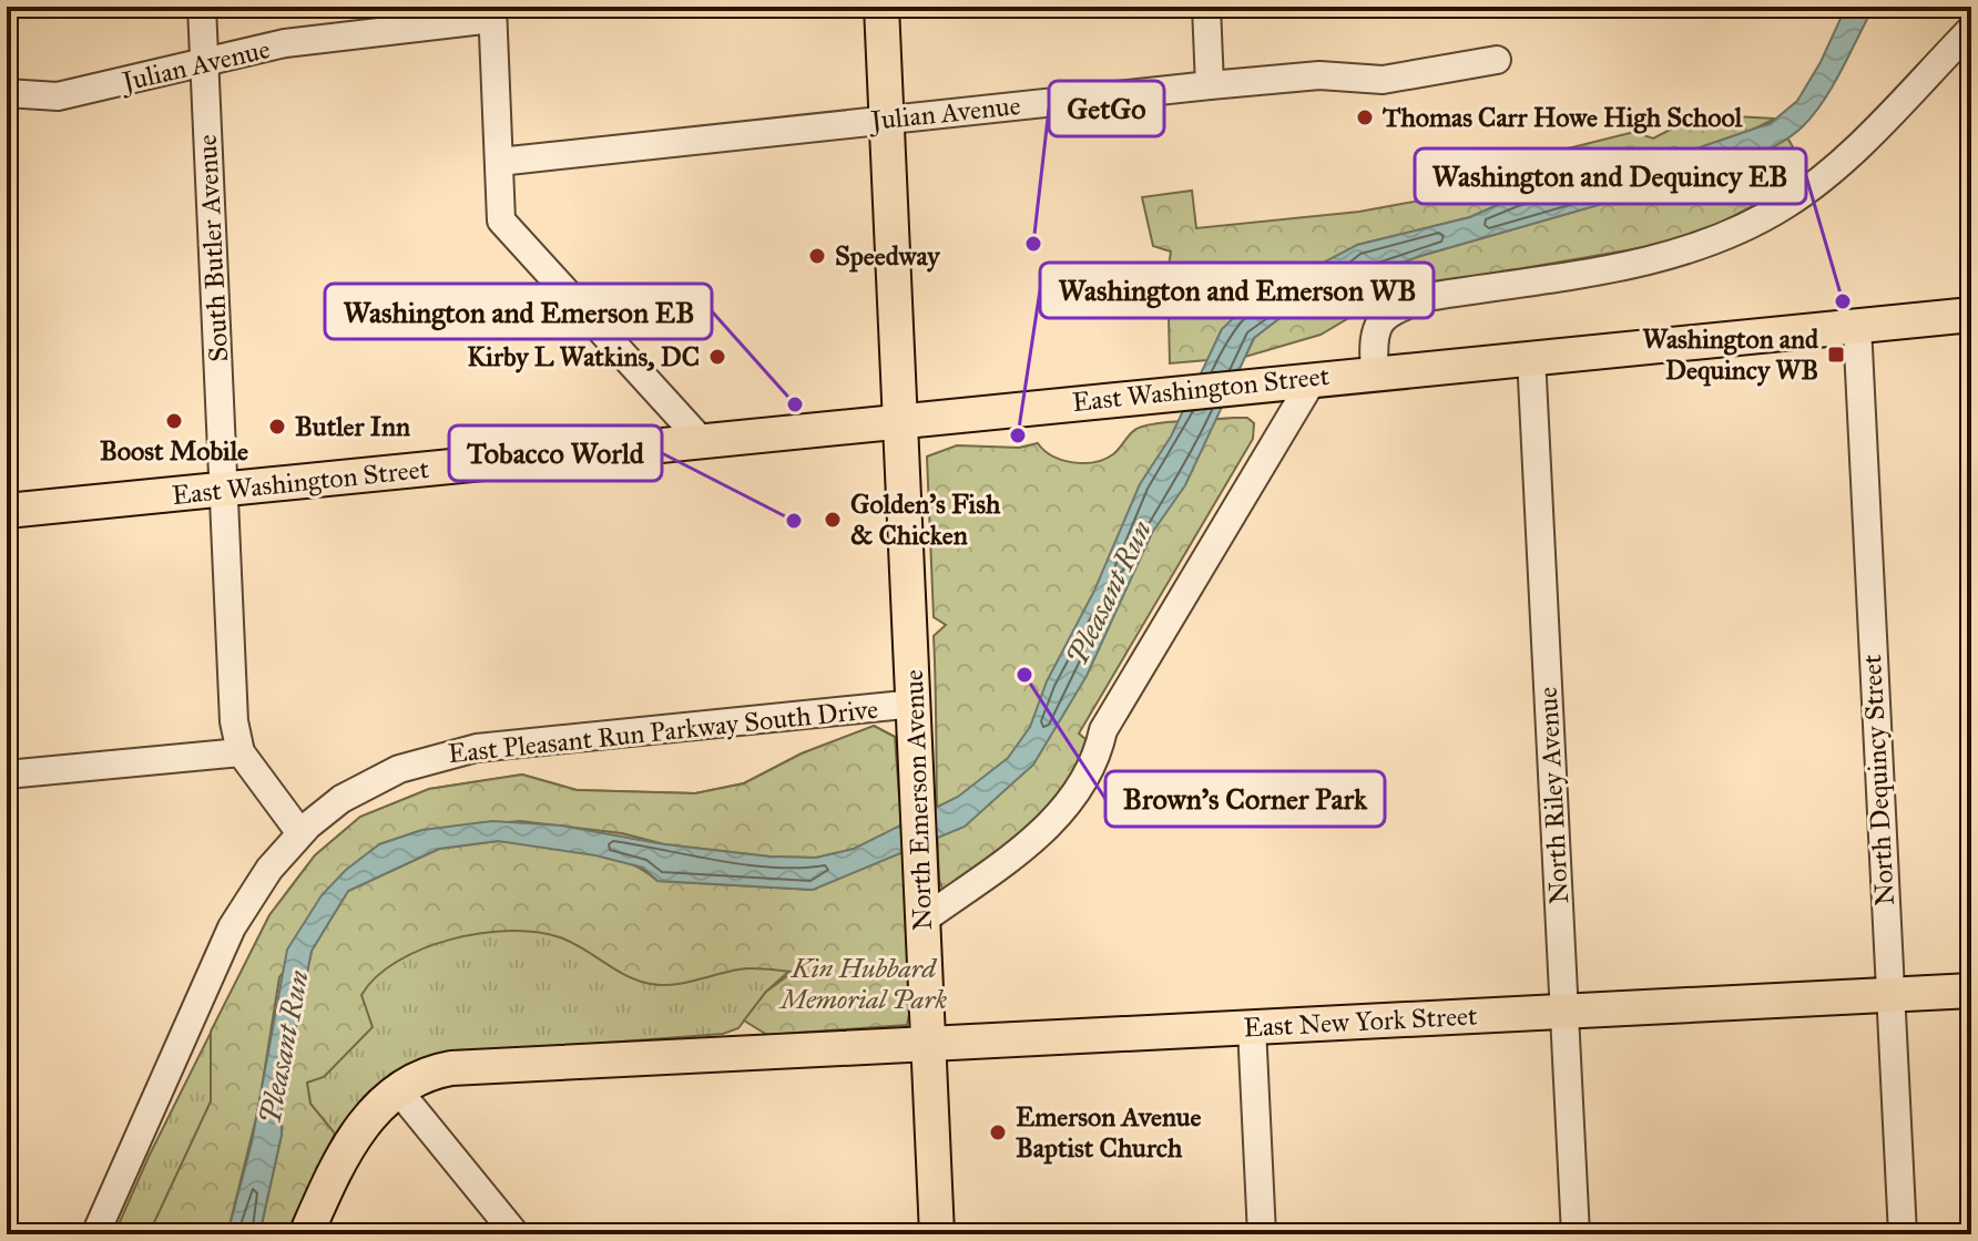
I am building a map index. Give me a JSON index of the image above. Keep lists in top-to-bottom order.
{
  "streets": {
    "main road": ["East Washington Street", "North Emerson Avenue", "East New York Street"],
    "street": [
      "Julian Avenue",
      "South Butler Avenue",
      "East Pleasant Run Parkway South Drive",
      "North Dequincy Street",
      "North Riley Avenue"
    ]
  },
  "crossings": [
    ["Julian Avenue", "South Butler Avenue"],
    ["Julian Avenue", "North Emerson Avenue"],
    ["South Butler Avenue", "East Washington Street"],
    ["East Washington Street", "North Dequincy Street"],
    ["East Washington Street", "North Riley Avenue"],
    ["East Washington Street", "North Emerson Avenue"],
    ["East Pleasant Run Parkway South Drive", "North Emerson Avenue"],
    ["North Dequincy Street", "East New York Street"],
    ["North Riley Avenue", "East New York Street"],
    ["North Emerson Avenue", "East New York Street"]
  ],
  "water": ["Pleasant Run"],
  "parks": ["Kin Hubbard Memorial Park"],
  "places": {
    "other": [
      "Thomas Carr Howe High School",
      "GetGo",
      "Speedway",
      "Washington and Dequincy EB",
      "Kirby L Watkins, DC",
      "Washington and Emerson EB",
      "Boost Mobile",
      "Butler Inn",
      "Washington and Emerson WB",
      "Golden's Fish & Chicken",
      "Tobacco World",
      "Brown's Corner Park",
      "Emerson Avenue Baptist Church"
    ],
    "transit": ["Washington and Dequincy WB"]
  }
}
